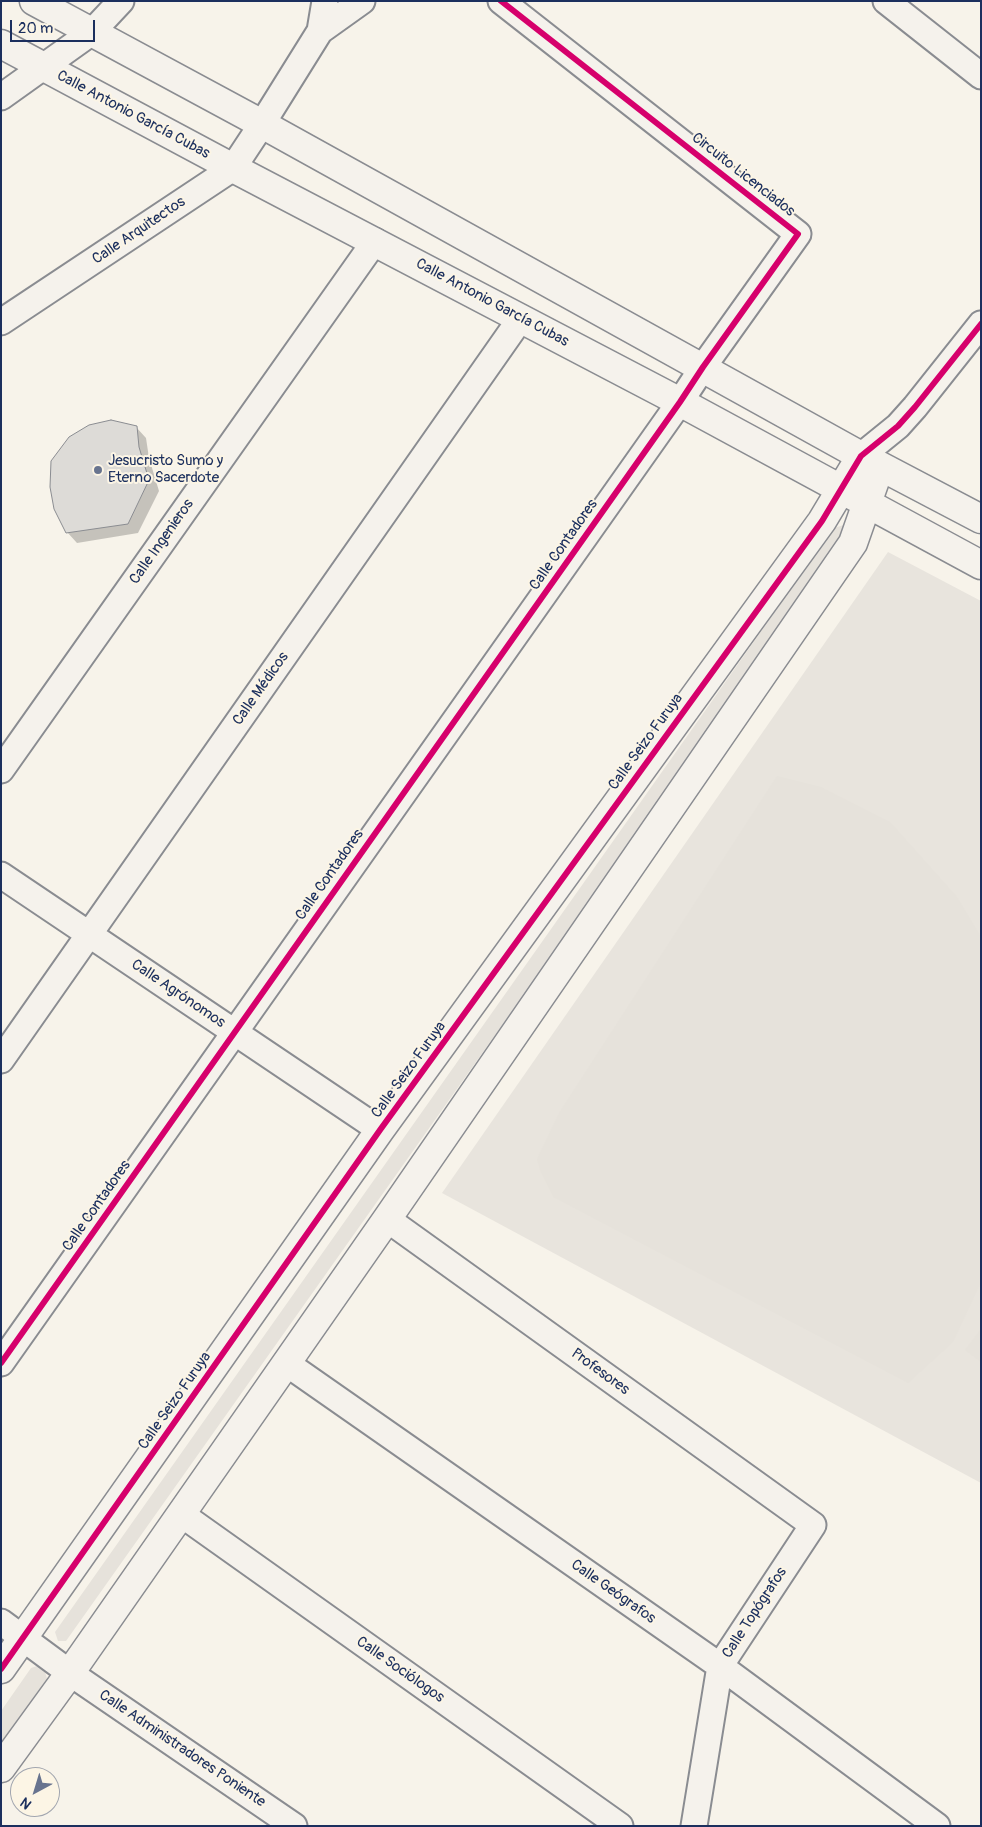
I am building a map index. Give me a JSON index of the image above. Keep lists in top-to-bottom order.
{
  "streets": {
    "street": [
      "Calle Antonio García Cubas",
      "Circuito Licenciados",
      "Calle Arquitectos",
      "Calle Ingenieros",
      "Calle Contadores",
      "Calle Médicos",
      "Calle Seizo Furuya",
      "Calle Agrónomos",
      "Profesores",
      "Calle Geógrafos",
      "Calle Topógrafos",
      "Calle Sociólogos",
      "Calle Administradores Poniente"
    ]
  },
  "crossings": [
    ["Calle Antonio García Cubas", "Circuito Licenciados"],
    ["Calle Antonio García Cubas", "Calle Arquitectos"],
    ["Calle Antonio García Cubas", "Calle Ingenieros"],
    ["Calle Antonio García Cubas", "Calle Contadores"],
    ["Calle Antonio García Cubas", "Calle Médicos"],
    ["Calle Antonio García Cubas", "Calle Seizo Furuya"],
    ["Circuito Licenciados", "Calle Contadores"],
    ["Calle Contadores", "Calle Agrónomos"],
    ["Calle Médicos", "Calle Agrónomos"],
    ["Calle Seizo Furuya", "Calle Agrónomos"],
    ["Calle Seizo Furuya", "Calle Administradores Poniente"],
    ["Profesores", "Calle Topógrafos"],
    ["Calle Geógrafos", "Calle Topógrafos"]
  ],
  "places": ["Jesucristo Sumo y Eterno Sacerdote"],
  "scale_bar": "20 m",
  "north": "bottom left"
}
